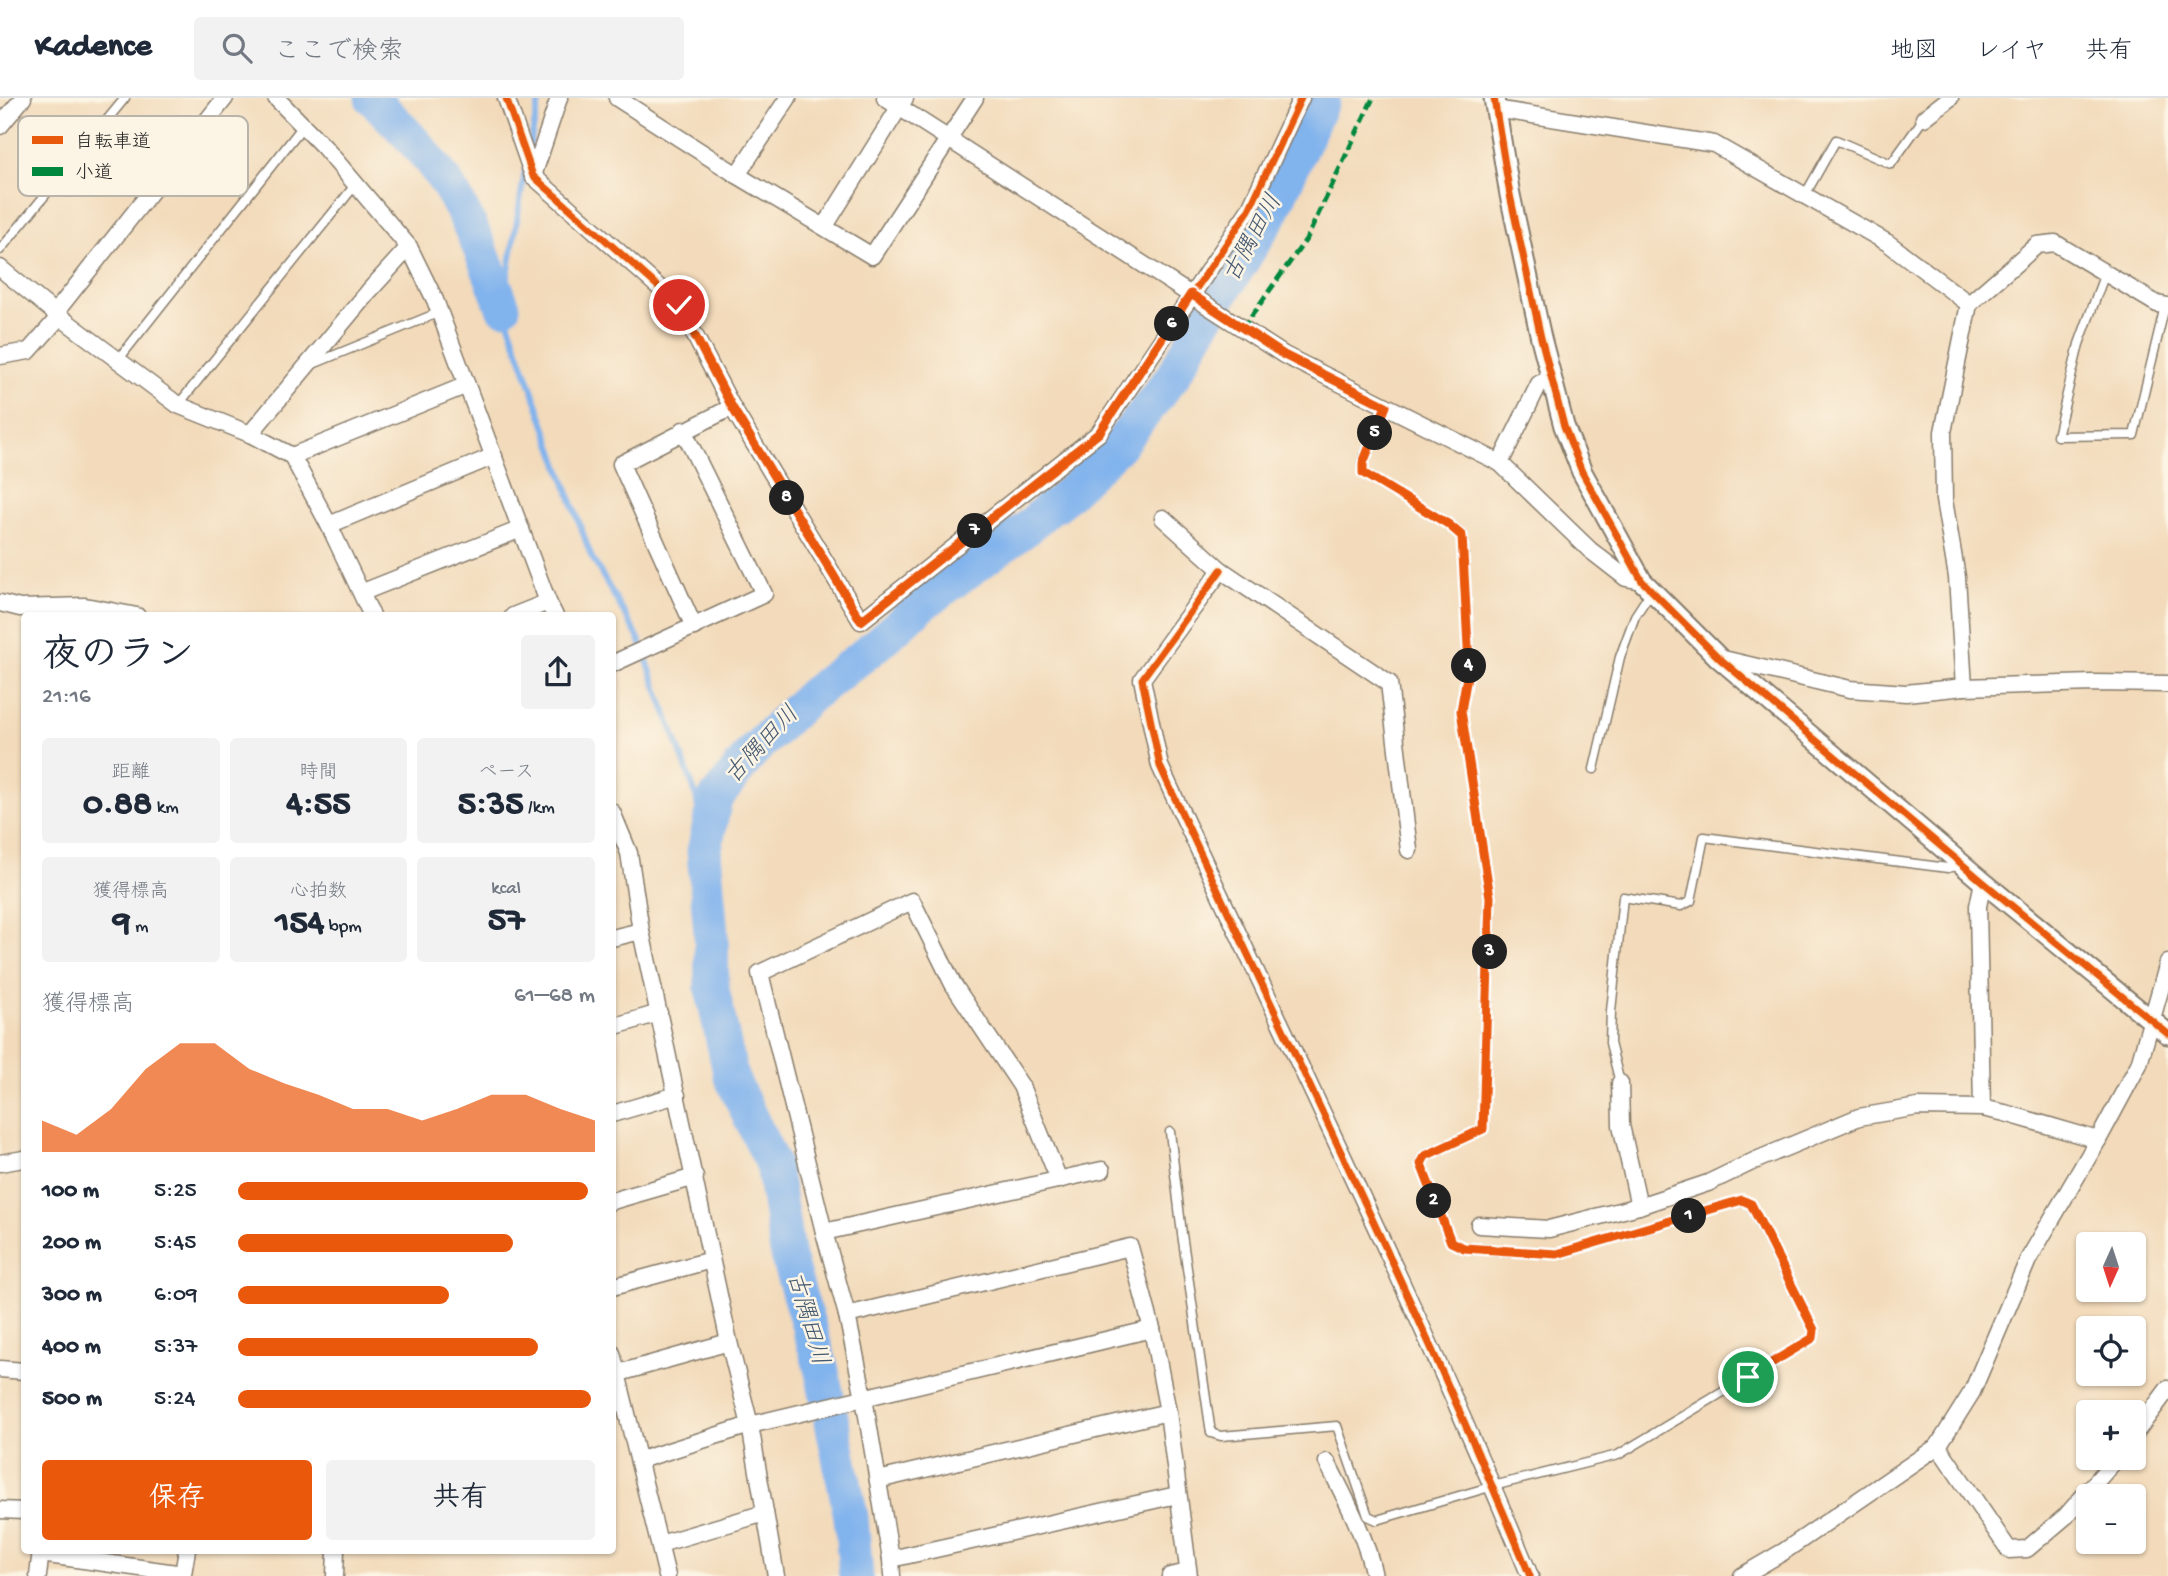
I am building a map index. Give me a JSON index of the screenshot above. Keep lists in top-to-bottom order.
{
  "water": ["古隅田川"],
  "legend": ["自転車道", "小道"],
  "north": "bottom",
  "page": {
    "header": "Kadence",
    "search": "ここで検索",
    "nav": ["地図", "レイヤ", "共有"],
    "pins": [
      "6",
      "5",
      "8",
      "7",
      "4",
      "3",
      "2",
      "1"
    ],
    "heading": ["夜のラン", "21:16"],
    "stats": [
      ["距離", "0.88 km"],
      ["時間", "4:55"],
      ["ペース", "5:35 /km"],
      ["獲得標高", "9 m"],
      ["心拍数", "154 bpm"],
      ["kcal", "57"]
    ],
    "chart": ["獲得標高", "61–68 m"],
    "list": [
      {
        "name": "100 m",
        "note": "5:25"
      },
      {
        "name": "200 m",
        "note": "5:45"
      },
      {
        "name": "300 m",
        "note": "6:09"
      },
      {
        "name": "400 m",
        "note": "5:37"
      },
      {
        "name": "500 m",
        "note": "5:24"
      }
    ],
    "map_buttons": ["+", "−"],
    "buttons": ["保存", "共有"]
  }
}
